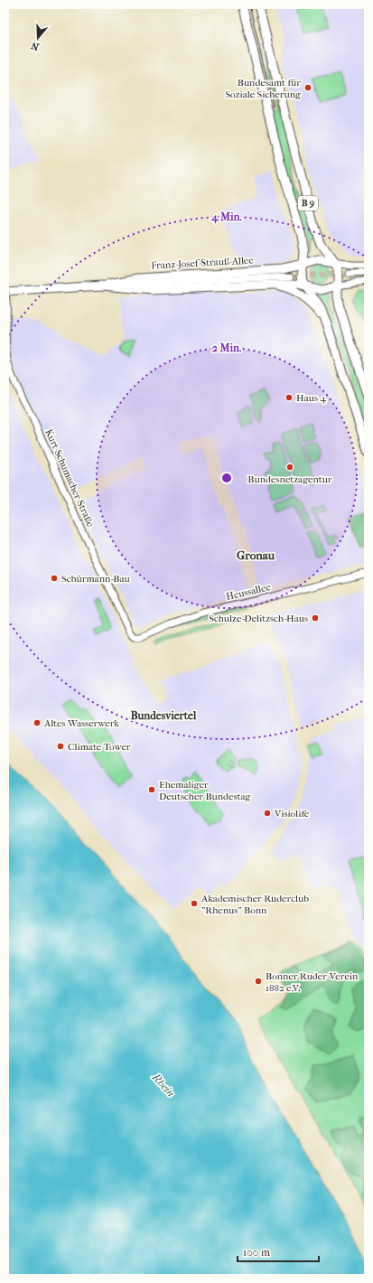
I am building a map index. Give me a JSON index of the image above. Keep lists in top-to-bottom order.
{
  "streets": {
    "main road": ["B 9", "Franz-Josef-Strauß-Allee"],
    "street": ["Kurt-Schumacher-Straße", "Heussallee"]
  },
  "crossings": [
    ["B 9", "Franz-Josef-Strauß-Allee"],
    ["Franz-Josef-Strauß-Allee", "Kurt-Schumacher-Straße"],
    ["Kurt-Schumacher-Straße", "Heussallee"]
  ],
  "districts": ["Gronau", "Bundesviertel"],
  "water": ["Rhein"],
  "places": [
    "Bundesamt für Soziale Sicherung",
    "Haus 4",
    "Bundesnetzagentur",
    "Schürmann-Bau",
    "Schulze-Delitzsch-Haus",
    "Altes Wasserwerk",
    "Climate Tower",
    "Ehemaliger Deutscher Bundestag",
    "Visiolife",
    "Akademischer Ruderclub \"Rhenus\" Bonn",
    "Bonner Ruder-Verein 1882 e.V."
  ],
  "scale_bar": "100 m",
  "north": "bottom",
  "rings": ["4 Min.", "2 Min."]
}
